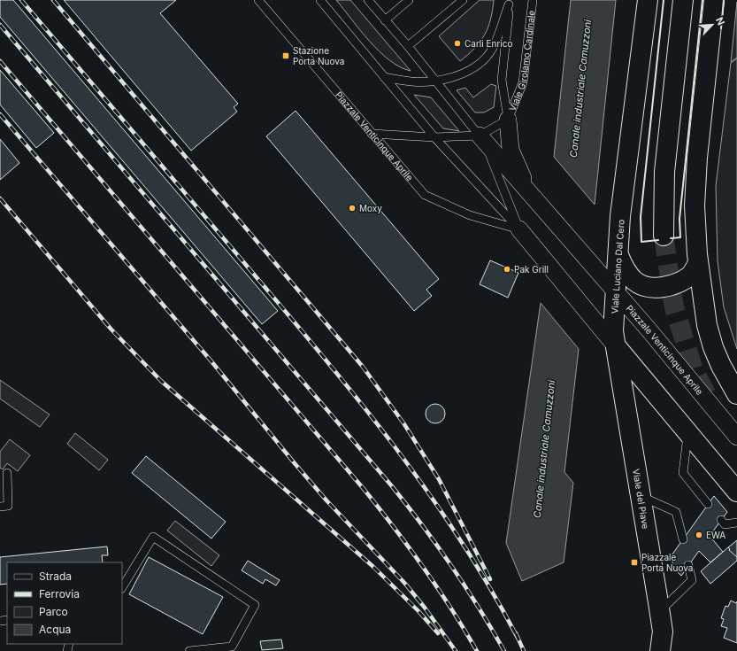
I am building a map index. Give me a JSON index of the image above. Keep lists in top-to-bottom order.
{
  "streets": {
    "main road": ["Viale Luciano Dal Cero", "Viale del Piave"],
    "street": ["Viale Girolamo Cardinale", "Piazzale Venticinque Aprile"]
  },
  "crossings": [
    ["Viale Girolamo Cardinale", "Piazzale Venticinque Aprile"],
    ["Piazzale Venticinque Aprile", "Viale Luciano Dal Cero"],
    ["Viale Luciano Dal Cero", "Viale del Piave"]
  ],
  "water": ["Canale industriale Camuzzoni"],
  "places": {
    "other": [
      "Carli Enrico",
      "Moxy",
      "Pak Grill",
      "EWA"
    ],
    "transit": ["Stazione Porta Nuova", "Piazzale Porta Nuova"]
  },
  "legend": [
    "Strada",
    "Ferrovia",
    "Parco",
    "Acqua"
  ],
  "north": "top right"
}
